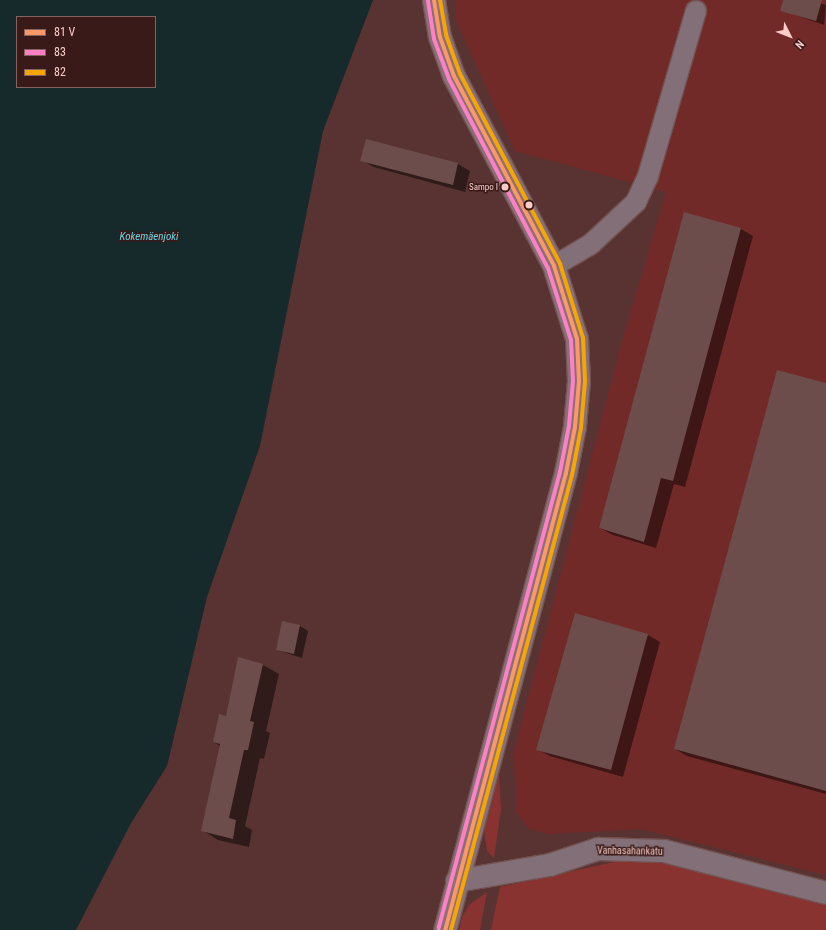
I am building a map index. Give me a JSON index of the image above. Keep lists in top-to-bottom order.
{
  "streets": {
    "street": ["Vanhasahankatu"]
  },
  "water": ["Kokemäenjoki"],
  "places": ["Sampo I"],
  "lines": ["transit line 82", "transit line 83"],
  "legend": ["81 V", "83", "82"],
  "north": "bottom right"
}
